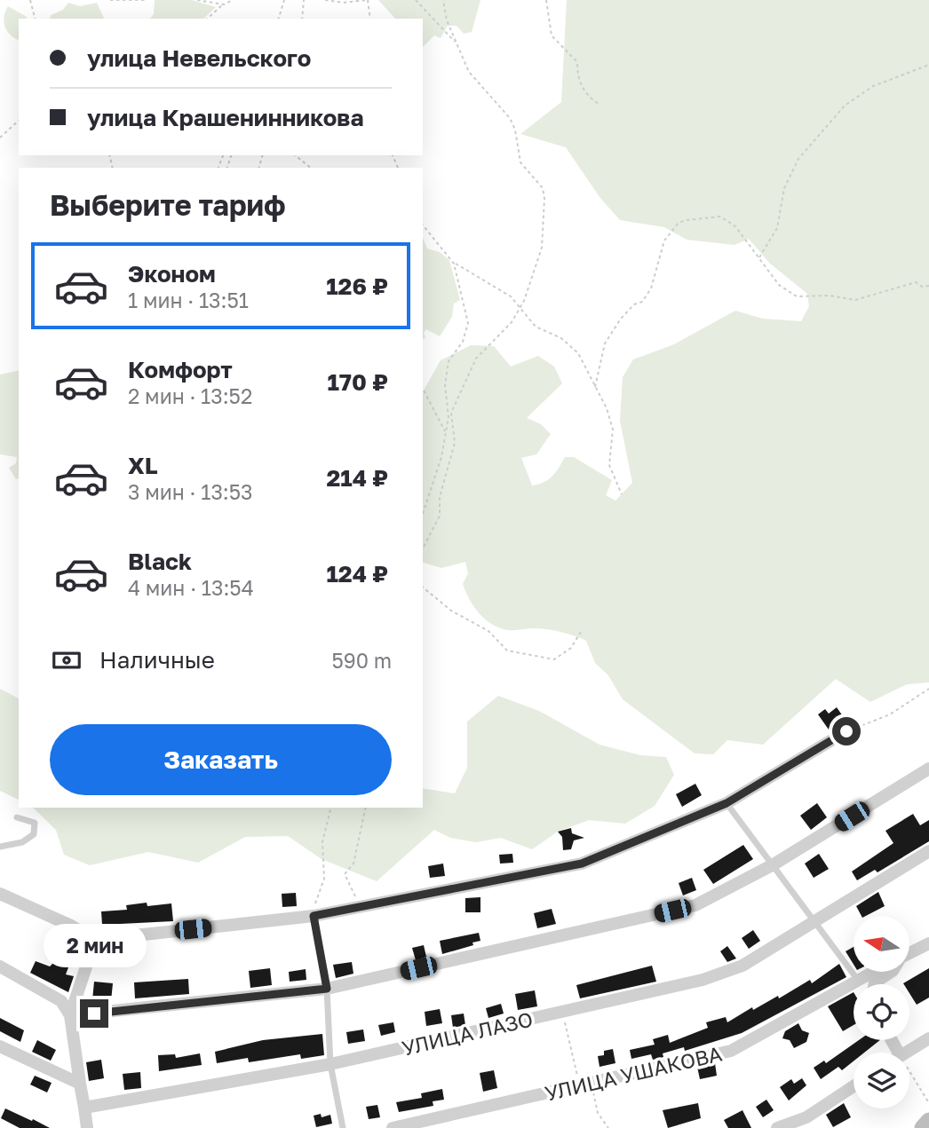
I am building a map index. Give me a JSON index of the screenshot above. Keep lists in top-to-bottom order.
{
  "streets": {
    "street": ["УЛИЦА ЛАЗО", "УЛИЦА УШАКОВА"]
  },
  "north": "left",
  "page": {
    "banner": ["улица Невельского", "улица Крашенинникова"],
    "heading": "Выберите тариф",
    "list": [
      {
        "name": "Эконом",
        "note": "1 мин · 13:51",
        "value": "126 ₽"
      },
      {
        "name": "Комфорт",
        "note": "2 мин · 13:52",
        "value": "170 ₽"
      },
      {
        "name": "XL",
        "note": "3 мин · 13:53",
        "value": "214 ₽"
      },
      {
        "name": "Black",
        "note": "4 мин · 13:54",
        "value": "124 ₽"
      }
    ],
    "pay": ["Наличные", "590 m"],
    "buttons": "Заказать",
    "bubble": "2 мин"
  }
}
